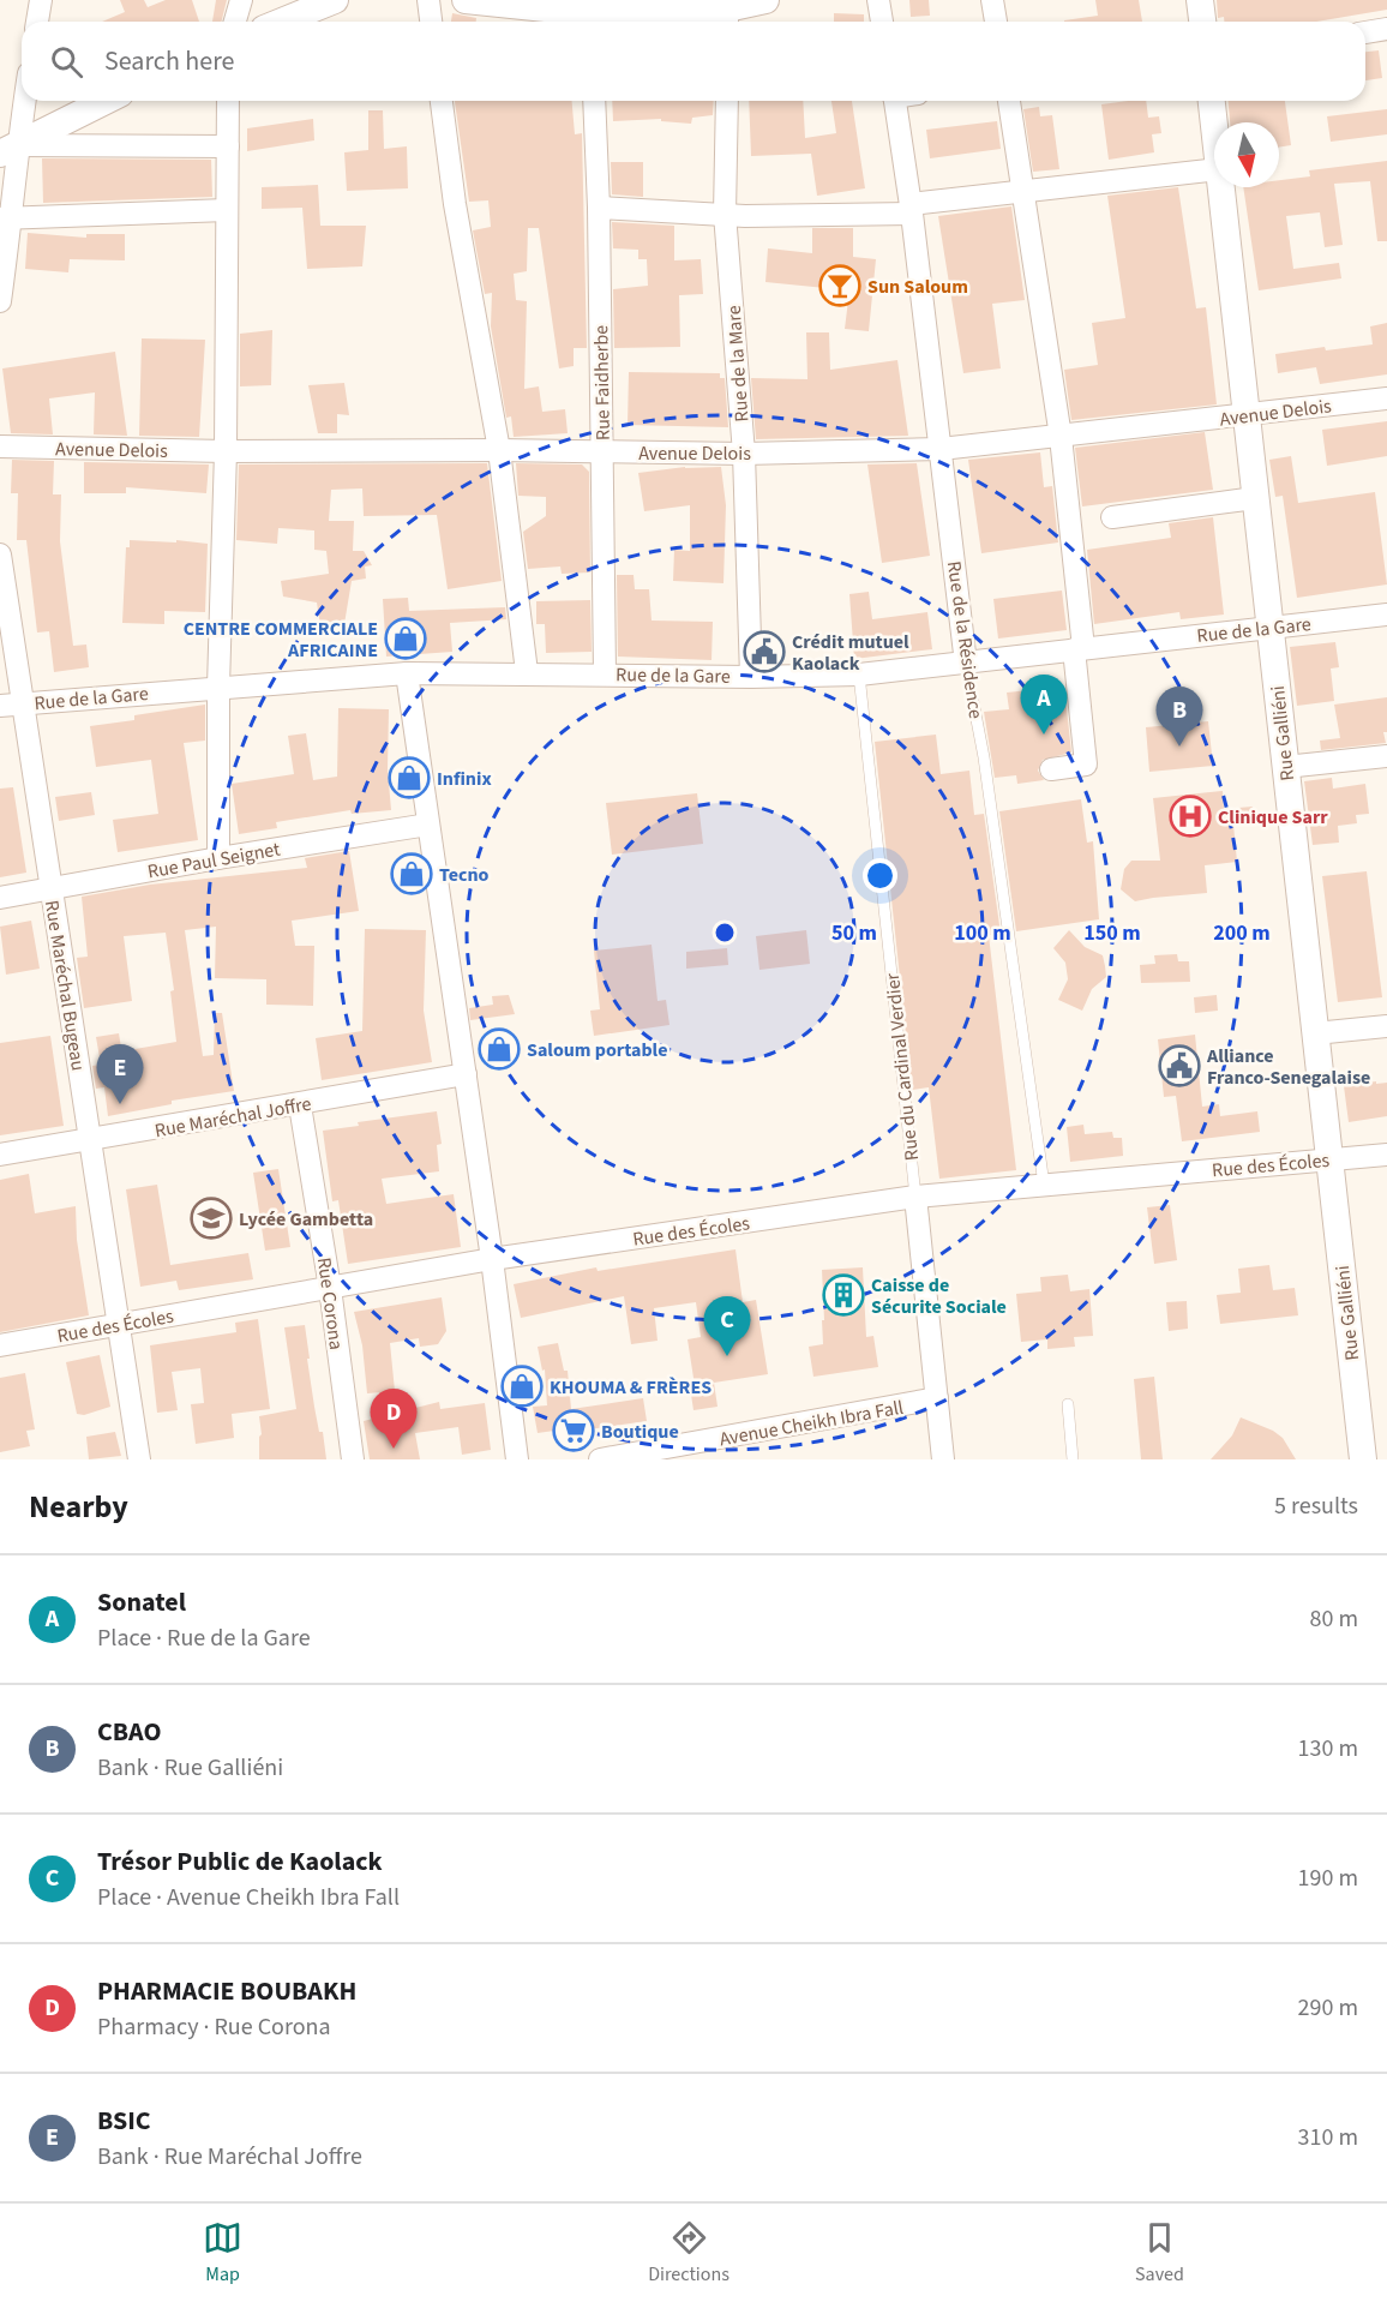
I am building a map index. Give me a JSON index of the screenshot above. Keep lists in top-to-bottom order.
{
  "streets": {
    "street": [
      "Rue de la Mare",
      "Rue Faidherbe",
      "Avenue Delois",
      "Rue de la Gare",
      "Rue de la Résidence",
      "Rue Galliéni",
      "Rue Paul Seignet",
      "Rue Maréchal Bugeau",
      "Rue du Cardinal Verdier",
      "Rue Maréchal Joffre",
      "Rue des Écoles",
      "Rue Corona",
      "Avenue Cheikh Ibra Fall"
    ]
  },
  "crossings": [
    ["Rue de la Mare", "Avenue Delois"],
    ["Rue de la Mare", "Rue de la Gare"],
    ["Rue Faidherbe", "Avenue Delois"],
    ["Rue Faidherbe", "Rue de la Gare"],
    ["Avenue Delois", "Rue de la Résidence"],
    ["Avenue Delois", "Rue Galliéni"],
    ["Rue de la Gare", "Rue de la Résidence"],
    ["Rue de la Gare", "Rue Galliéni"],
    ["Rue de la Gare", "Rue Maréchal Bugeau"],
    ["Rue de la Gare", "Rue du Cardinal Verdier"],
    ["Rue de la Résidence", "Rue des Écoles"],
    ["Rue Galliéni", "Rue des Écoles"],
    ["Rue Paul Seignet", "Rue Maréchal Bugeau"],
    ["Rue Maréchal Bugeau", "Rue Maréchal Joffre"],
    ["Rue Maréchal Bugeau", "Rue des Écoles"],
    ["Rue du Cardinal Verdier", "Rue des Écoles"],
    ["Rue du Cardinal Verdier", "Avenue Cheikh Ibra Fall"],
    ["Rue Maréchal Joffre", "Rue Corona"],
    ["Rue des Écoles", "Rue Corona"]
  ],
  "places": {
    "bar": ["Sun Saloum"],
    "shop": [
      "CENTRE COMMERCIALE AFRICAINE",
      "Infinix",
      "Tecno",
      "Saloum portable",
      "KHOUMA & FRÈRES"
    ],
    "public building": ["Crédit mutuel Kaolack", "Alliance Franco-Senegalaise"],
    "hospital": ["Clinique Sarr"],
    "school or university": ["Lycée Gambetta"],
    "building": ["Caisse de Sécurite Sociale"],
    "supermarket": ["Boutique"]
  },
  "north": "bottom",
  "page": {
    "search": "Search here",
    "pins": [
      "A",
      "B",
      "E",
      "C",
      "D"
    ],
    "heading": ["Nearby", "5 results"],
    "list": [
      {
        "mark": "A",
        "name": "Sonatel",
        "note": "Place · Rue de la Gare",
        "value": "80 m"
      },
      {
        "mark": "B",
        "name": "CBAO",
        "note": "Bank · Rue Galliéni",
        "value": "130 m"
      },
      {
        "mark": "C",
        "name": "Trésor Public de Kaolack",
        "note": "Place · Avenue Cheikh Ibra Fall",
        "value": "190 m"
      },
      {
        "mark": "D",
        "name": "PHARMACIE BOUBAKH",
        "note": "Pharmacy · Rue Corona",
        "value": "290 m"
      },
      {
        "mark": "E",
        "name": "BSIC",
        "note": "Bank · Rue Maréchal Joffre",
        "value": "310 m"
      }
    ],
    "nav": ["Map", "Directions", "Saved"]
  },
  "rings": [
    "50 m",
    "100 m",
    "150 m",
    "200 m"
  ]
}
